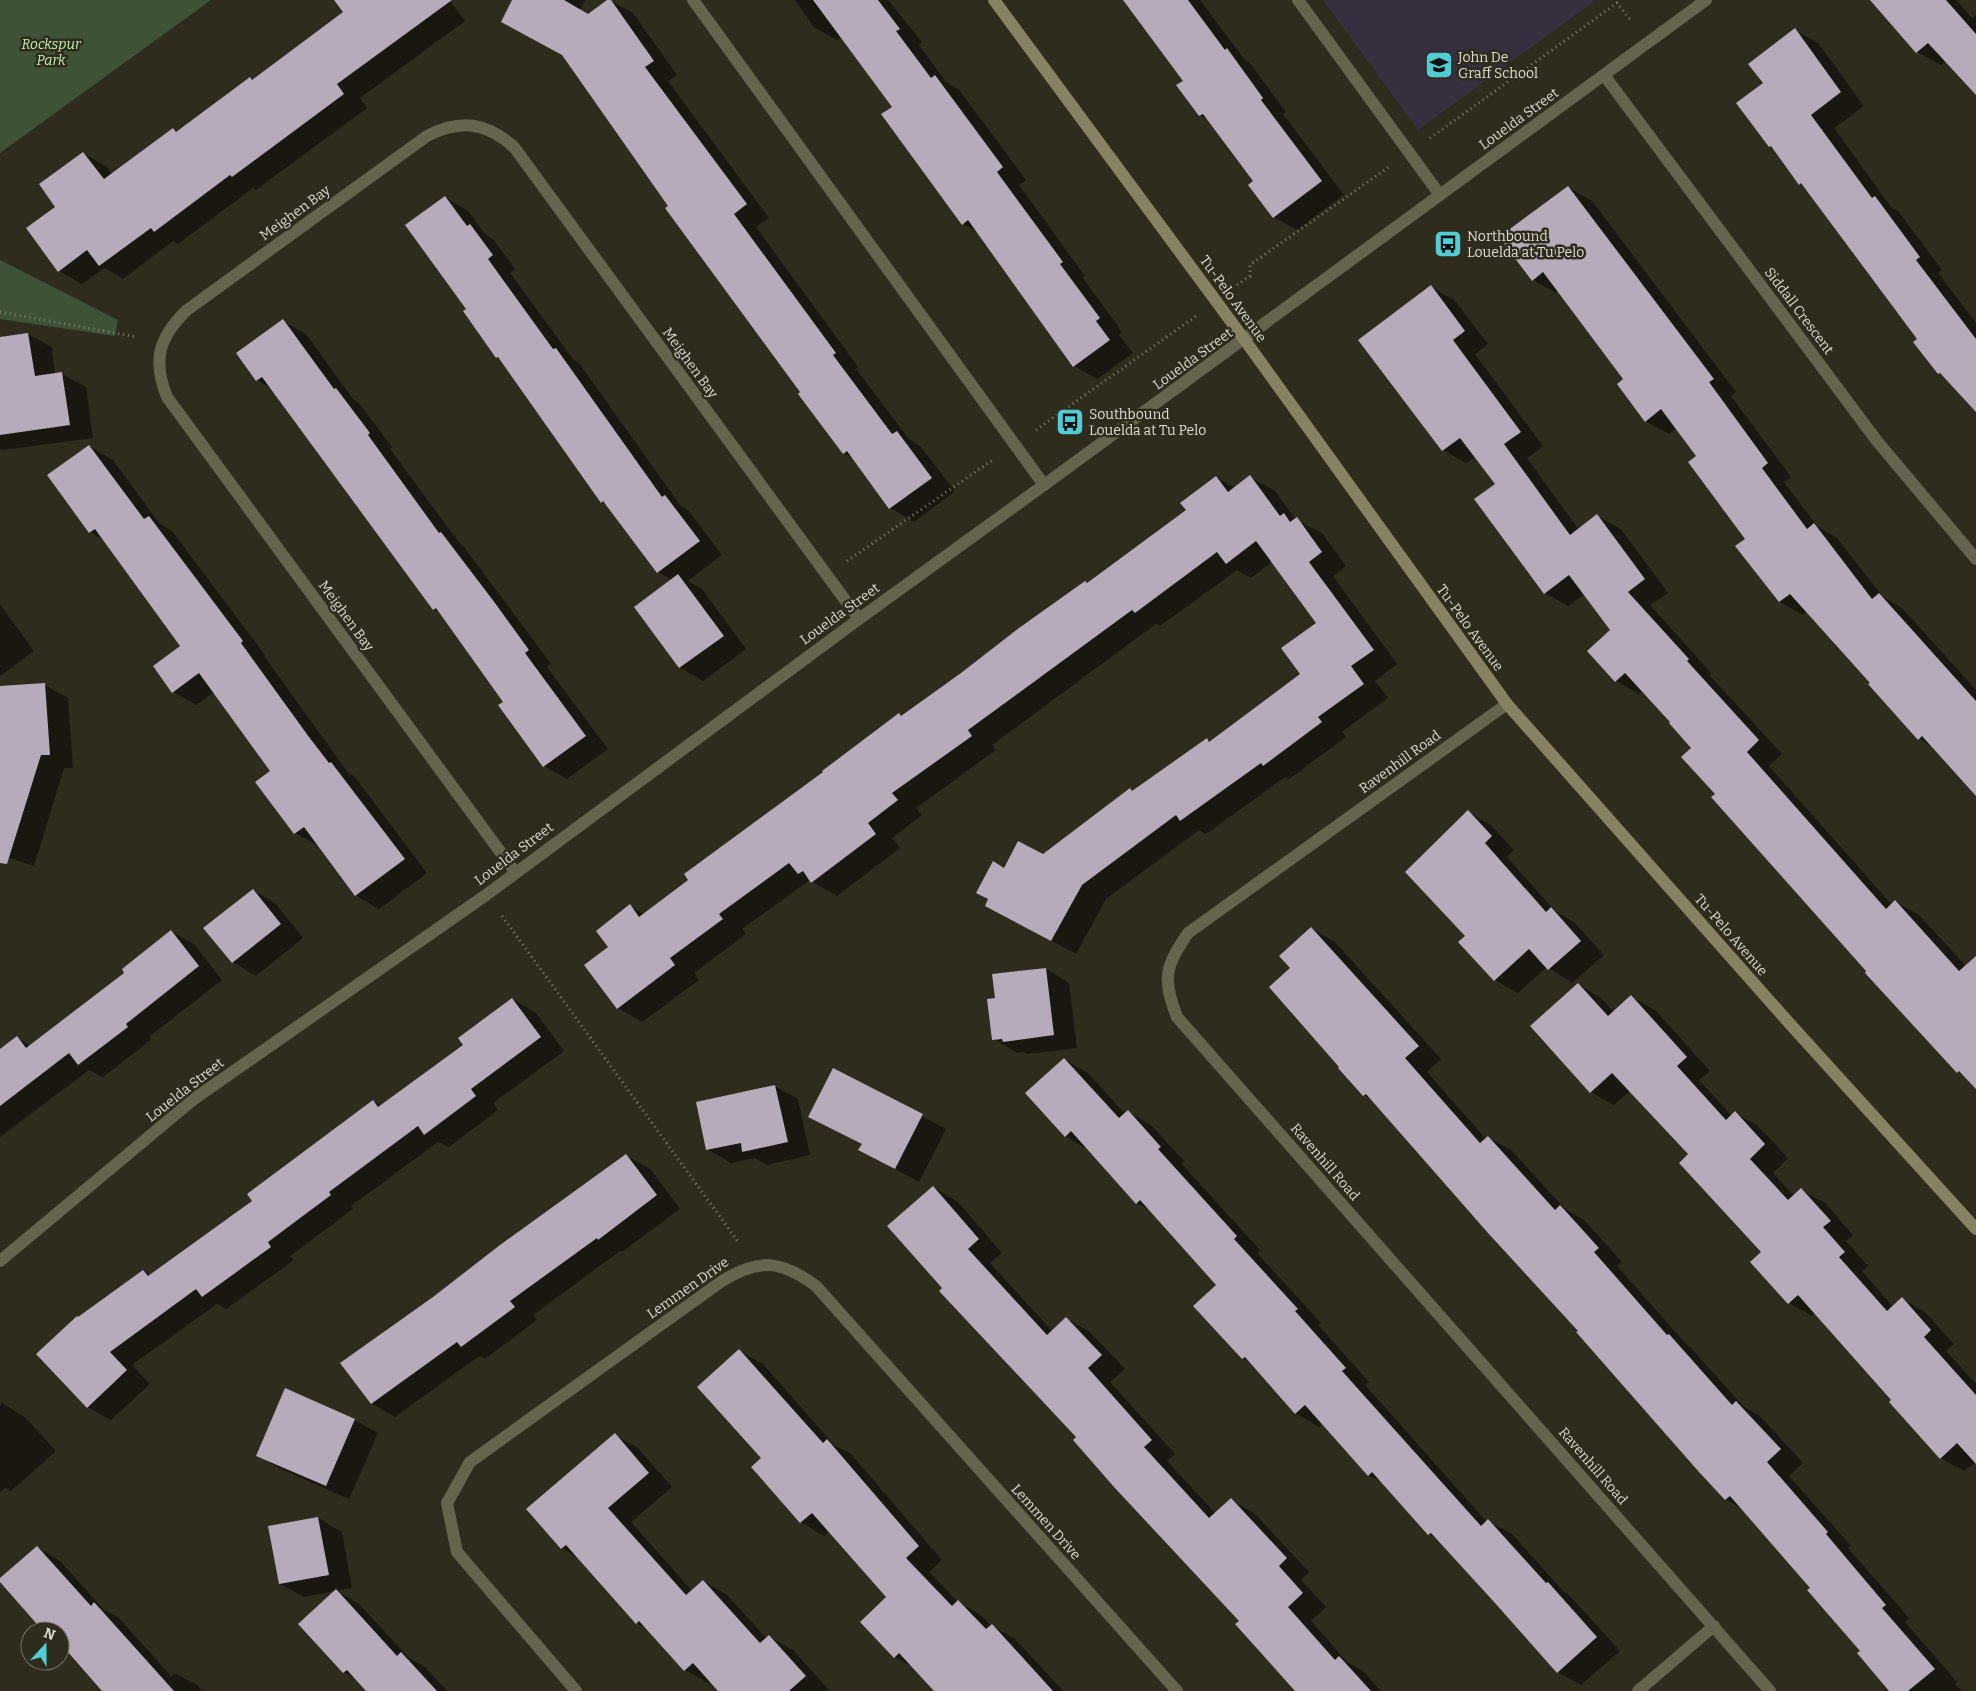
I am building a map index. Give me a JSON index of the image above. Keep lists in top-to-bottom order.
{
  "streets": {
    "street": [
      "Louelda Street",
      "Meighen Bay",
      "Tu-Pelo Avenue",
      "Siddall Crescent",
      "Ravenhill Road",
      "Lemmen Drive"
    ]
  },
  "crossings": [
    ["Louelda Street", "Meighen Bay"],
    ["Louelda Street", "Tu-Pelo Avenue"],
    ["Louelda Street", "Siddall Crescent"],
    ["Tu-Pelo Avenue", "Ravenhill Road"]
  ],
  "parks": ["Rockspur Park"],
  "places": {
    "school or university": ["John De Graff School"],
    "bus stop": ["Northbound Louelda at Tu Pelo", "Southbound Louelda at Tu Pelo"]
  },
  "north": "top"
}
